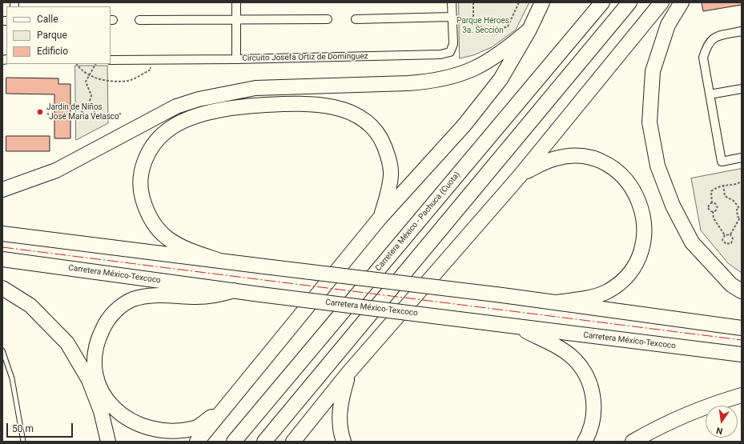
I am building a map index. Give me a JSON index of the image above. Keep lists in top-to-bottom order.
{
  "streets": {
    "highway": ["Carretera México - Pachuca (Cuota)", "Carretera México-Texcoco"],
    "street": ["Circuito Josefa Ortiz de Domínguez"]
  },
  "parks": ["Parque Héroes 3a. Sección"],
  "places": ["Jardín de Niños \"José María Velasco\""],
  "legend": ["Calle", "Parque", "Edificio"],
  "scale_bar": "50 m",
  "north": "bottom"
}
